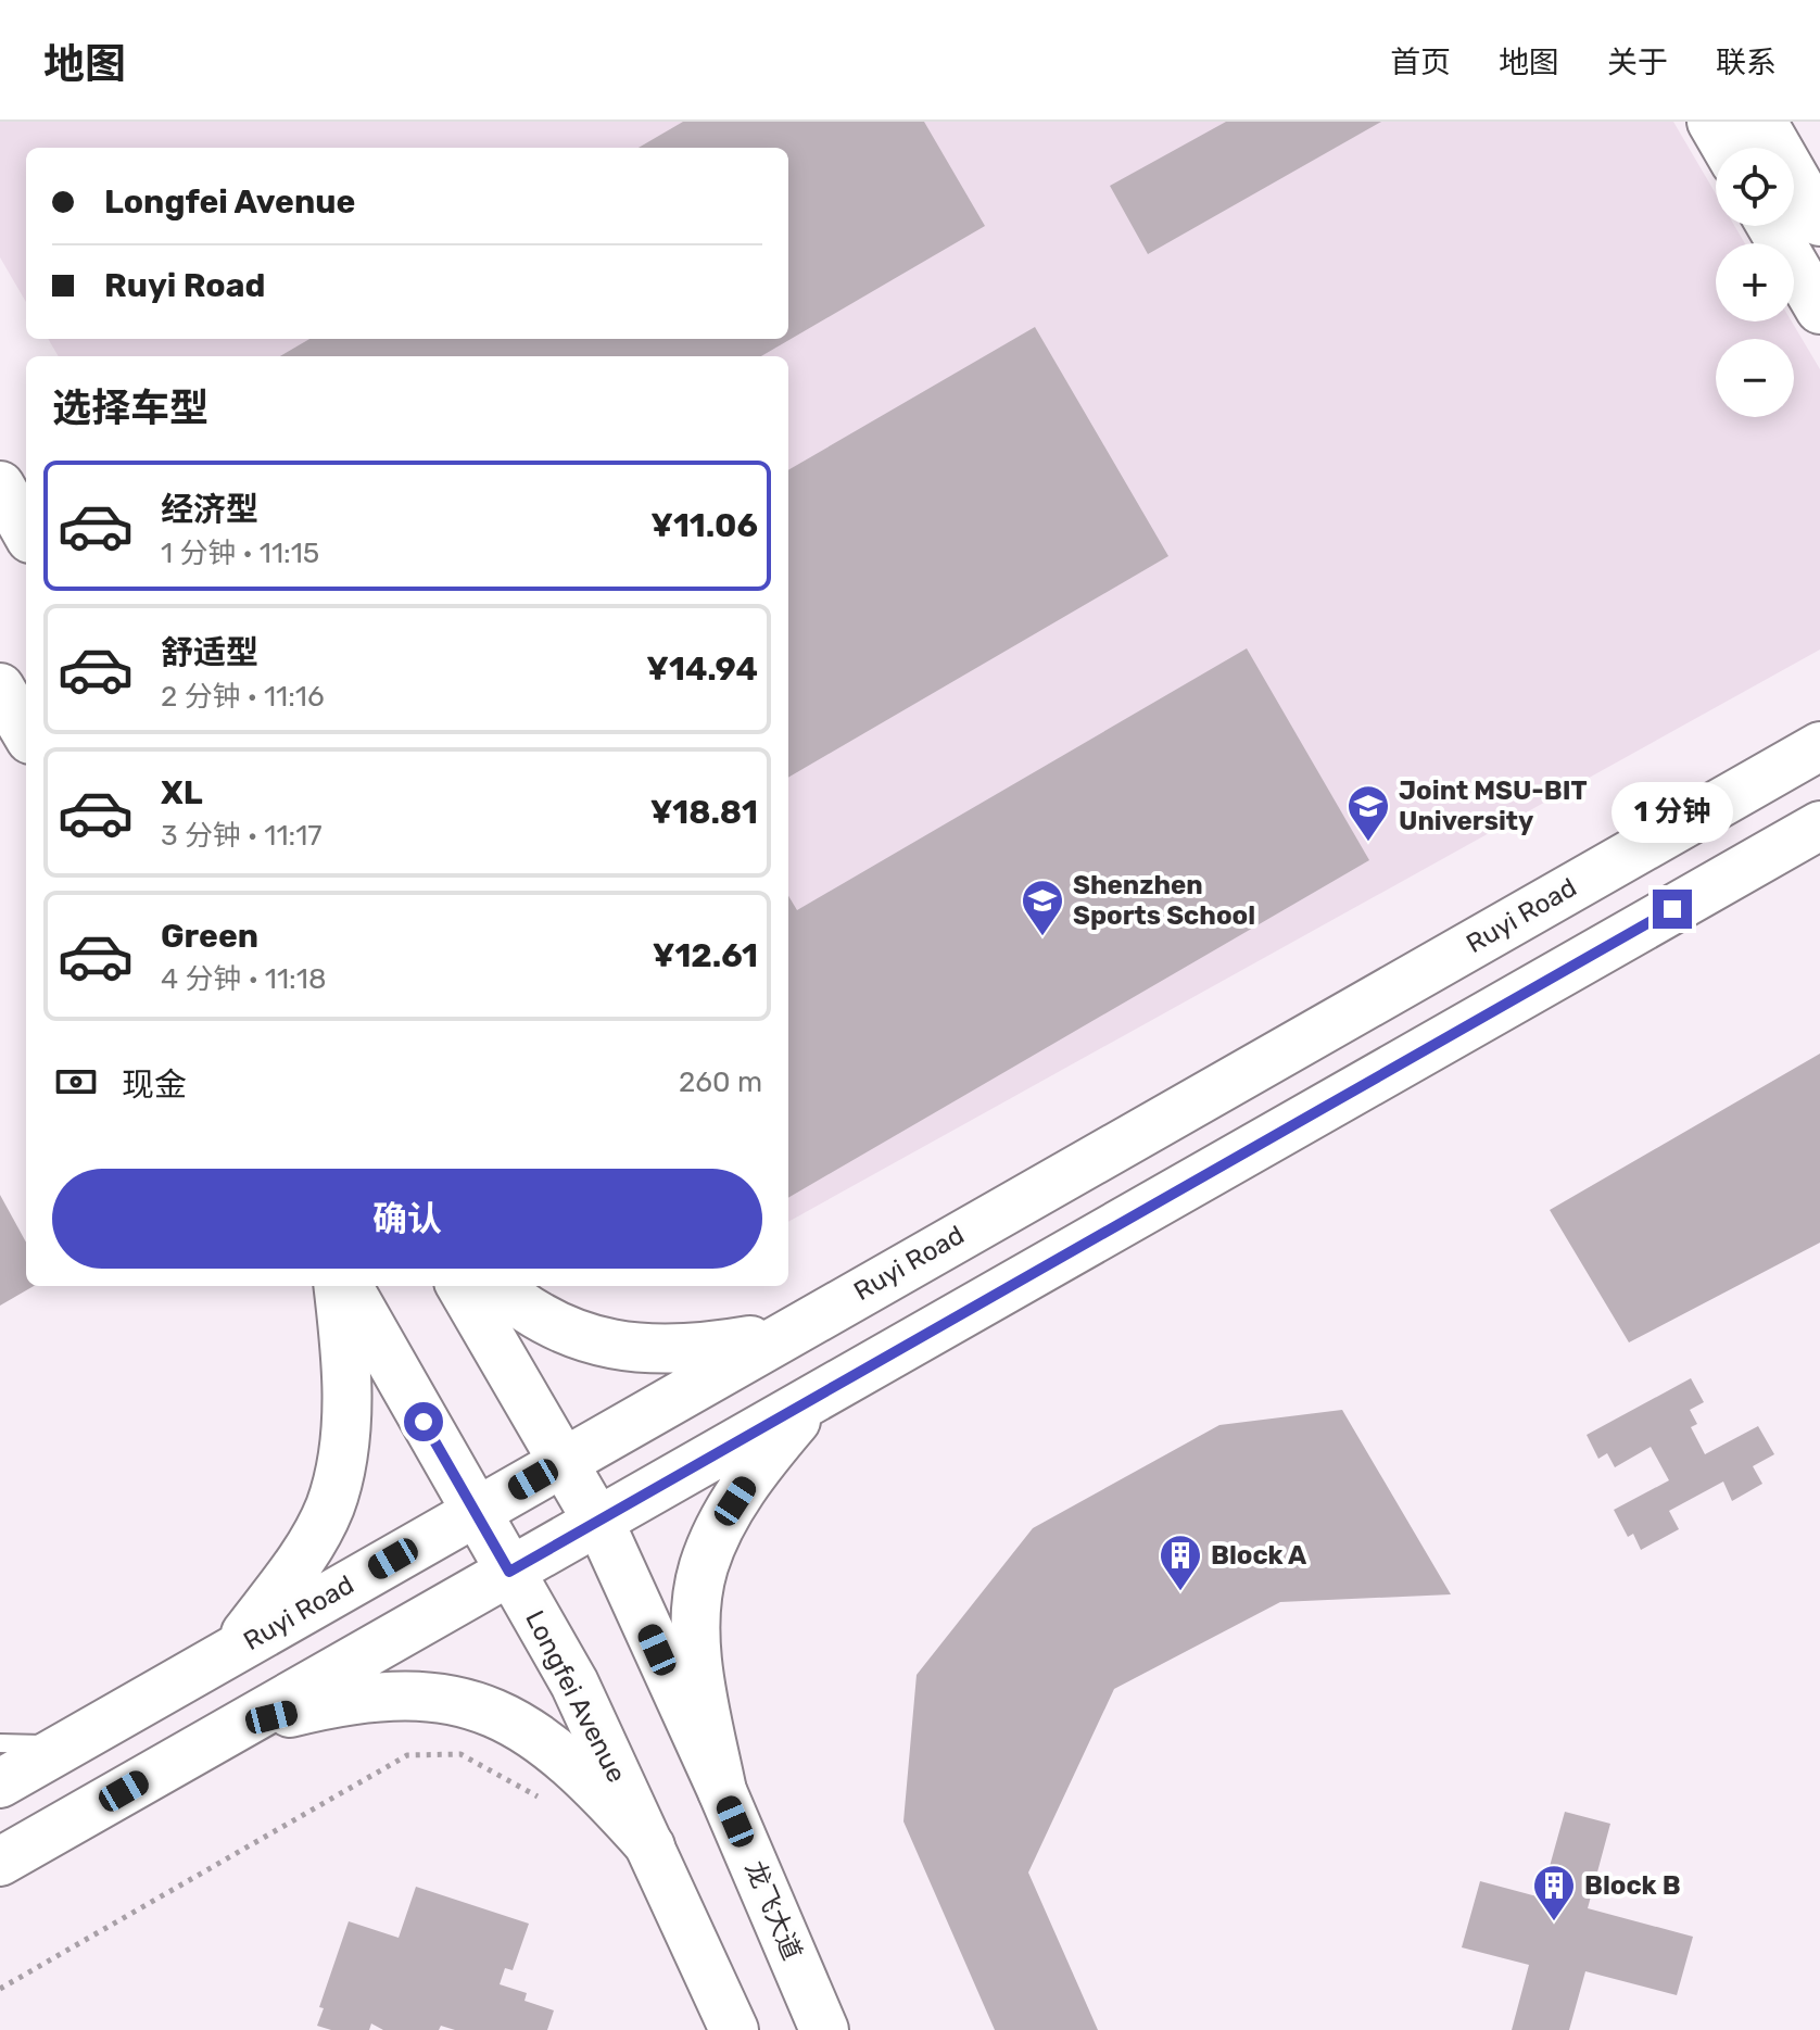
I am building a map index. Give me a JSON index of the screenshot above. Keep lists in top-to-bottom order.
{
  "streets": {
    "main road": ["Ruyi Road", "Longfei Avenue", "龙飞大道"]
  },
  "crossings": [
    ["Ruyi Road", "Longfei Avenue"],
    ["Ruyi Road", "龙飞大道"]
  ],
  "places": {
    "school or university": ["Joint MSU-BIT University", "Shenzhen Sports School"],
    "building": ["Block A", "Block B"]
  },
  "page": {
    "header": "地图",
    "nav": [
      "首页",
      "地图",
      "关于",
      "联系"
    ],
    "map_buttons": ["+", "−"],
    "banner": ["Longfei Avenue", "Ruyi Road"],
    "heading": "选择车型",
    "list": [
      {
        "name": "经济型",
        "note": "1 分钟 · 11:15",
        "value": "¥11.06"
      },
      {
        "name": "舒适型",
        "note": "2 分钟 · 11:16",
        "value": "¥14.94"
      },
      {
        "name": "XL",
        "note": "3 分钟 · 11:17",
        "value": "¥18.81"
      },
      {
        "name": "Green",
        "note": "4 分钟 · 11:18",
        "value": "¥12.61"
      }
    ],
    "bubble": "1 分钟",
    "pay": ["现金", "260 m"],
    "buttons": "确认"
  }
}
